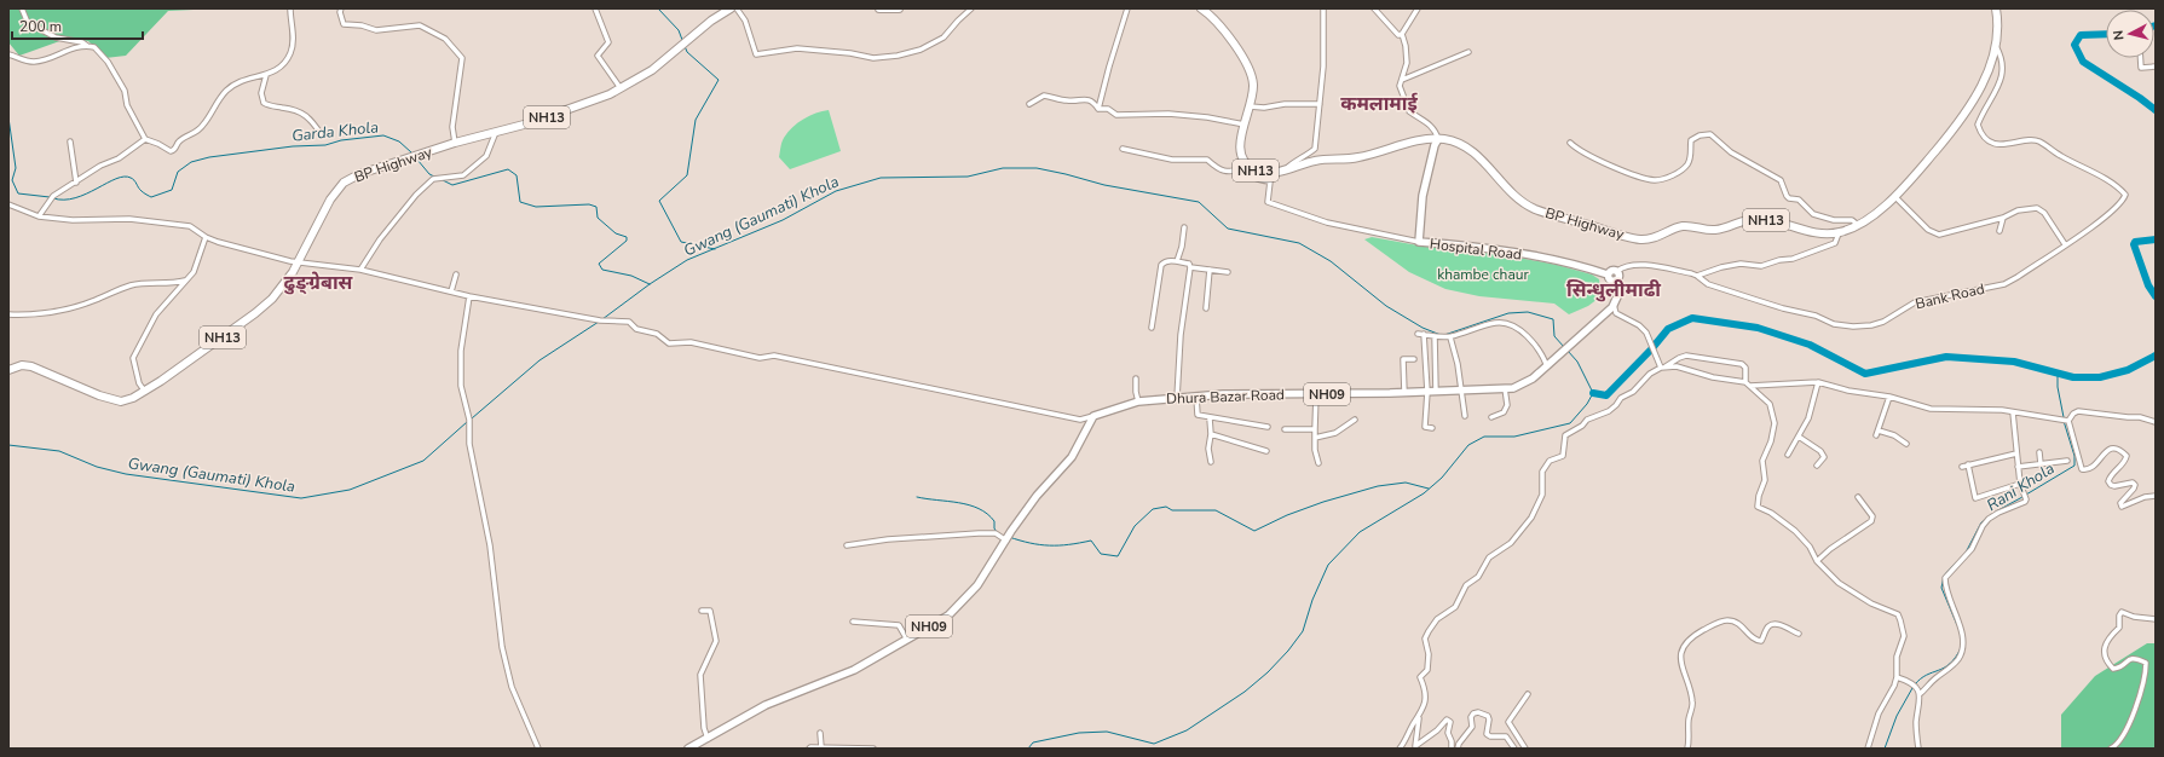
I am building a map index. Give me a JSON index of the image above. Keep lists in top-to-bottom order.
{
  "streets": {
    "highway": ["NH13", "BP Highway"],
    "main road": ["Hospital Road", "NH09", "Dhura Bazar Road"],
    "street": ["Bank Road"]
  },
  "crossings": [
    ["NH13", "BP Highway"],
    ["BP Highway", "Hospital Road"],
    ["BP Highway", "Bank Road"],
    ["Hospital Road", "Bank Road"],
    ["NH09", "Dhura Bazar Road"]
  ],
  "districts": ["कमलामाई", "ढुङ्ग्रेबास", "सिन्धुलीमाढी"],
  "water": ["Garda Khola", "Gwang (Gaumati) Khola", "Rani Khola"],
  "parks": ["khambe chaur"],
  "scale_bar": "200 m",
  "north": "left"
}
